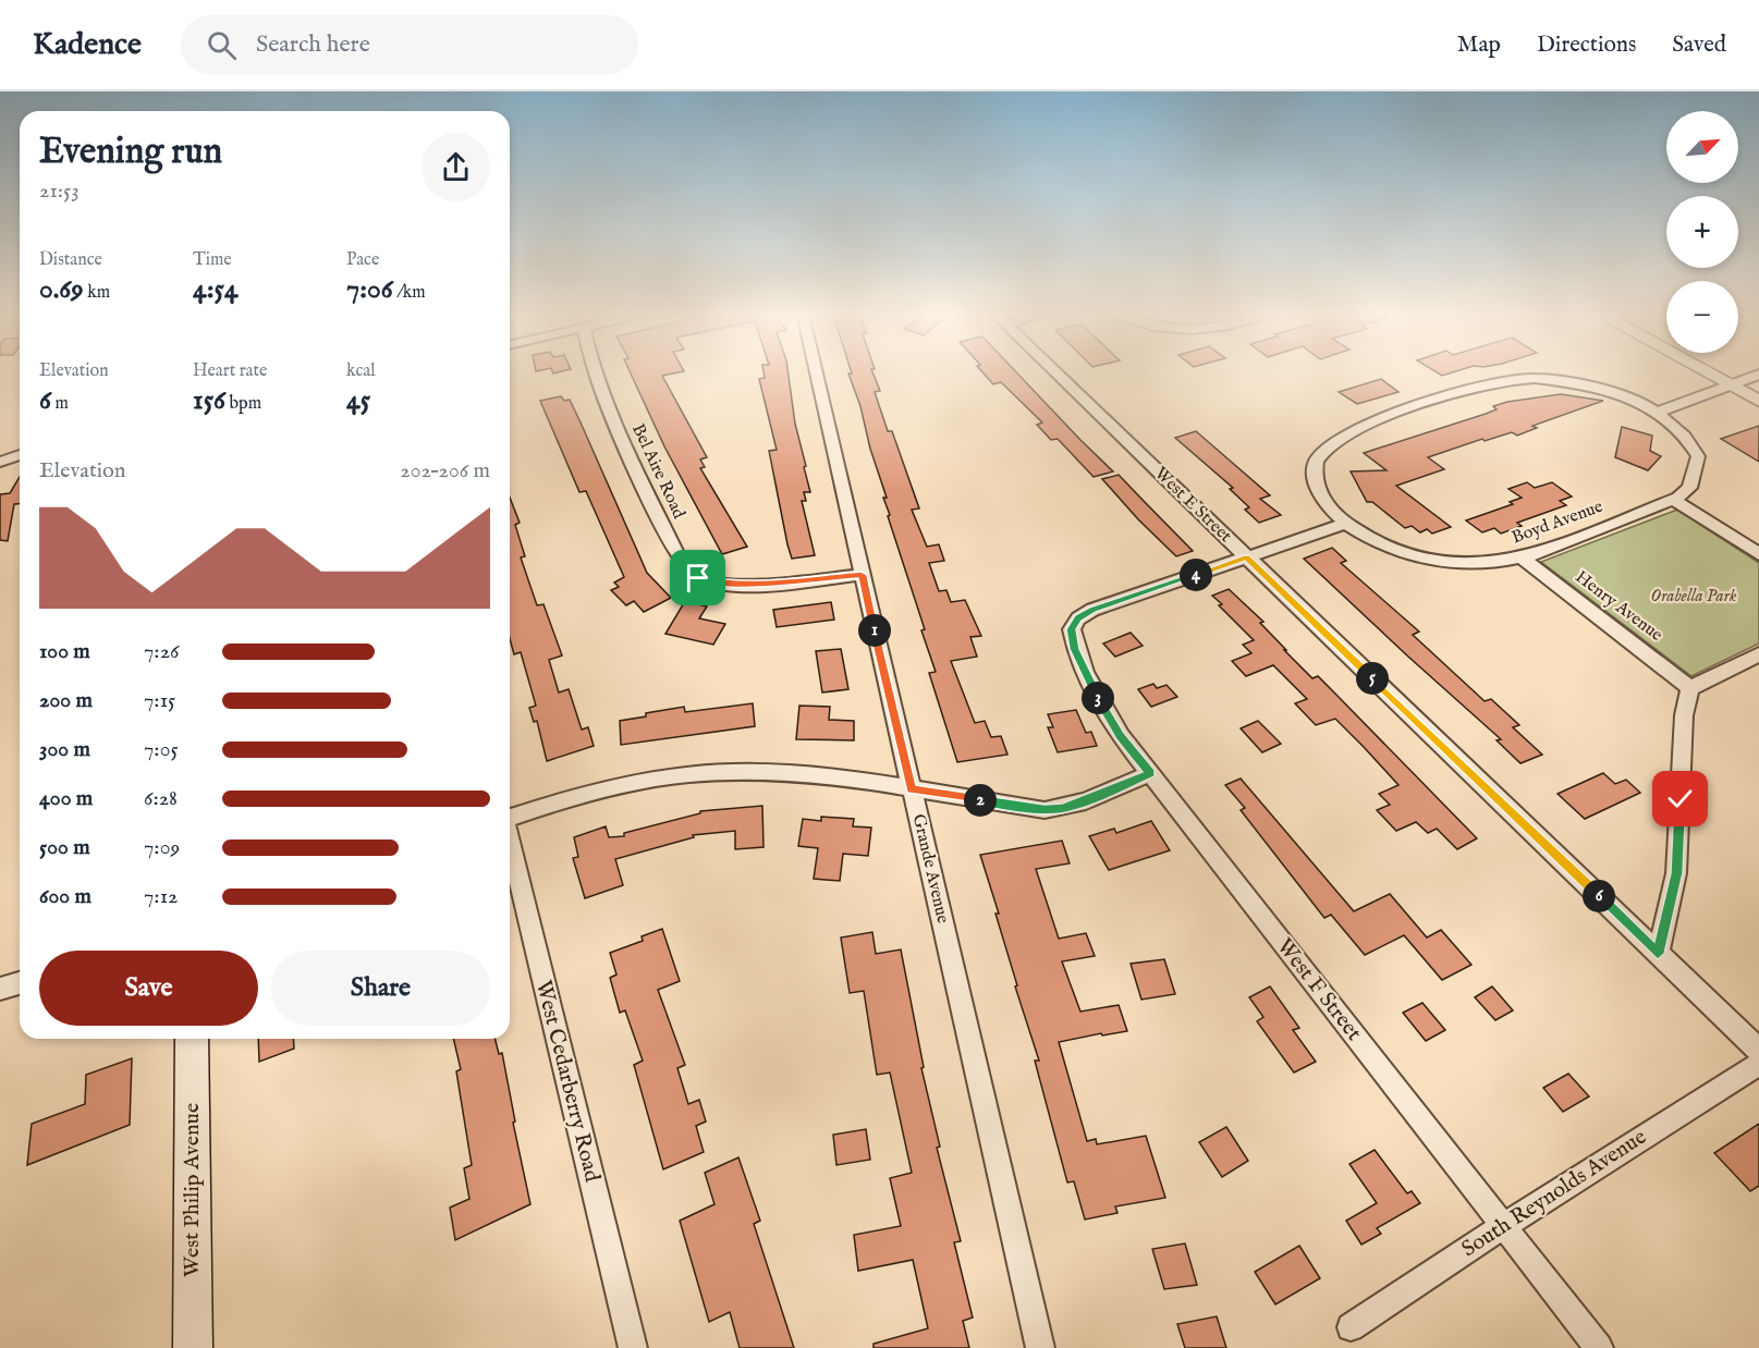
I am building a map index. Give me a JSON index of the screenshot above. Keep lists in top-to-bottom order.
{
  "streets": {
    "main road": ["West Philip Avenue"],
    "street": [
      "Bel Aire Road",
      "West E Street",
      "Boyd Avenue",
      "Henry Avenue",
      "Grande Avenue",
      "West F Street",
      "West Cedarberry Road",
      "South Reynolds Avenue"
    ]
  },
  "crossings": [
    ["Bel Aire Road", "Grande Avenue"],
    ["West E Street", "West F Street"],
    ["Boyd Avenue", "Henry Avenue"],
    ["West F Street", "South Reynolds Avenue"]
  ],
  "parks": ["Orabella Park"],
  "north": "top right",
  "page": {
    "header": "Kadence",
    "search": "Search here",
    "nav": ["Map", "Directions", "Saved"],
    "map_buttons": ["+", "−"],
    "heading": ["Evening run", "21:53"],
    "stats": [
      ["Distance", "0.69 km"],
      ["Time", "4:54"],
      ["Pace", "7:06 /km"],
      ["Elevation", "6 m"],
      ["Heart rate", "156 bpm"],
      ["kcal", "45"]
    ],
    "chart": ["Elevation", "202–206 m"],
    "pins": [
      "4",
      "1",
      "5",
      "3",
      "2",
      "6"
    ],
    "list": [
      {
        "name": "100 m",
        "note": "7:26"
      },
      {
        "name": "200 m",
        "note": "7:15"
      },
      {
        "name": "300 m",
        "note": "7:05"
      },
      {
        "name": "400 m",
        "note": "6:28"
      },
      {
        "name": "500 m",
        "note": "7:09"
      },
      {
        "name": "600 m",
        "note": "7:12"
      }
    ],
    "buttons": ["Save", "Share"]
  }
}
